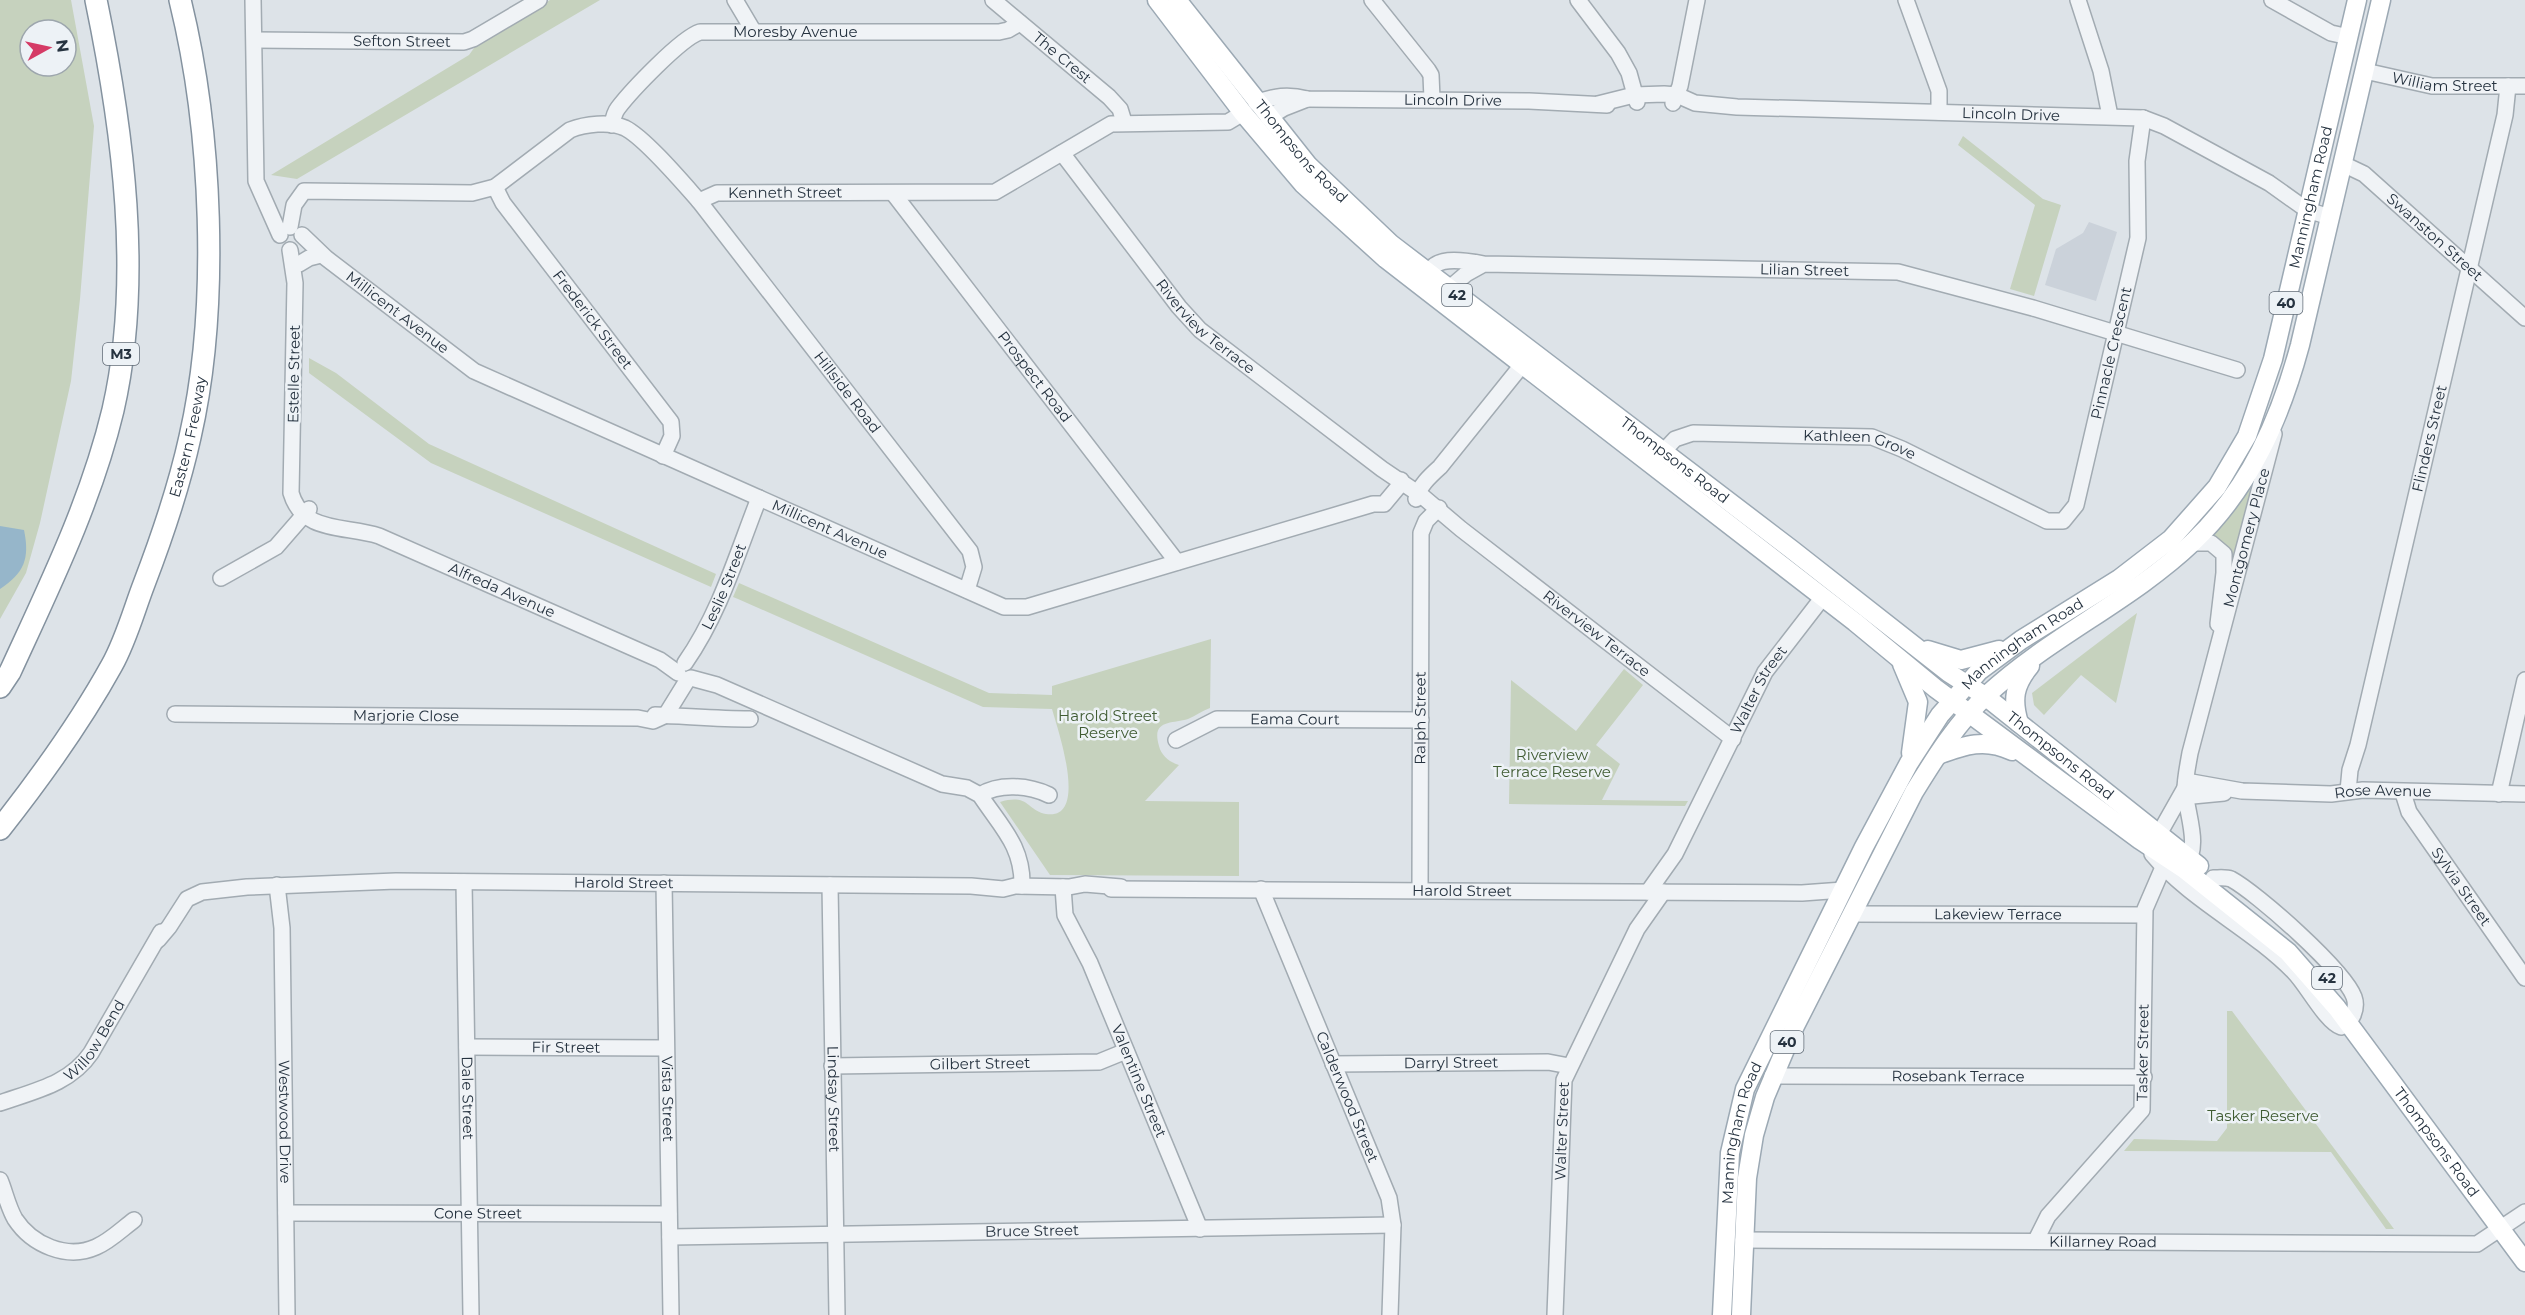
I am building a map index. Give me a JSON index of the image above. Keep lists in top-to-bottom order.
{
  "streets": {
    "highway": ["M3", "Eastern Freeway"],
    "main road": [
      "Thompsons Road",
      "Manningham Road",
      "42",
      "40"
    ],
    "street": [
      "Moresby Avenue",
      "Sefton Street",
      "The Crest",
      "William Street",
      "Lincoln Drive",
      "Kenneth Street",
      "Swanston Street",
      "Lilian Street",
      "Millicent Avenue",
      "Frederick Street",
      "Riverview Terrace",
      "Pinnacle Crescent",
      "Estelle Street",
      "Prospect Road",
      "Hillside Road",
      "Flinders Street",
      "Kathleen Grove",
      "Montgomery Place",
      "Leslie Street",
      "Alfreda Avenue",
      "Walter Street",
      "Marjorie Close",
      "Ralph Street",
      "Eama Court",
      "Rose Avenue",
      "Harold Street",
      "Sylvia Street",
      "Lakeview Terrace",
      "Willow Bend",
      "Fir Street",
      "Tasker Street",
      "Darryl Street",
      "Gilbert Street",
      "Rosebank Terrace",
      "Valentine Street",
      "Dale Street",
      "Calderwood Street",
      "Vista Street",
      "Lindsay Street",
      "Westwood Drive",
      "Cone Street",
      "Bruce Street",
      "Killarney Road"
    ]
  },
  "crossings": [
    ["Moresby Avenue", "The Crest"],
    ["Sefton Street", "Estelle Street"],
    ["The Crest", "Kenneth Street"],
    ["William Street", "Manningham Road"],
    ["William Street", "Flinders Street"],
    ["Lincoln Drive", "Thompsons Road"],
    ["Lincoln Drive", "Kenneth Street"],
    ["Lincoln Drive", "Manningham Road"],
    ["Lincoln Drive", "Pinnacle Crescent"],
    ["Thompsons Road", "Kenneth Street"],
    ["Thompsons Road", "Manningham Road"],
    ["Thompsons Road", "Lilian Street"],
    ["Thompsons Road", "Kathleen Grove"],
    ["Thompsons Road", "Montgomery Place"],
    ["Thompsons Road", "Walter Street"],
    ["Thompsons Road", "Tasker Street"],
    ["Thompsons Road", "Killarney Road"],
    ["Kenneth Street", "Riverview Terrace"],
    ["Kenneth Street", "Prospect Road"],
    ["Kenneth Street", "Hillside Road"],
    ["Manningham Road", "Swanston Street"],
    ["Manningham Road", "Montgomery Place"],
    ["Manningham Road", "Harold Street"],
    ["Manningham Road", "Lakeview Terrace"],
    ["Manningham Road", "Rosebank Terrace"],
    ["Manningham Road", "Killarney Road"],
    ["Swanston Street", "Flinders Street"],
    ["Lilian Street", "Pinnacle Crescent"],
    ["Millicent Avenue", "Frederick Street"],
    ["Millicent Avenue", "Riverview Terrace"],
    ["Millicent Avenue", "Estelle Street"],
    ["Millicent Avenue", "Prospect Road"],
    ["Millicent Avenue", "Hillside Road"],
    ["Millicent Avenue", "Leslie Street"],
    ["Riverview Terrace", "Walter Street"],
    ["Riverview Terrace", "Ralph Street"],
    ["Pinnacle Crescent", "Kathleen Grove"],
    ["Estelle Street", "Alfreda Avenue"],
    ["Flinders Street", "Rose Avenue"],
    ["Montgomery Place", "Rose Avenue"],
    ["Montgomery Place", "Tasker Street"],
    ["Leslie Street", "Alfreda Avenue"],
    ["Leslie Street", "Marjorie Close"],
    ["Walter Street", "Harold Street"],
    ["Walter Street", "Darryl Street"],
    ["Ralph Street", "Eama Court"],
    ["Ralph Street", "Harold Street"],
    ["Rose Avenue", "Sylvia Street"],
    ["Harold Street", "Willow Bend"],
    ["Harold Street", "Valentine Street"],
    ["Harold Street", "Dale Street"],
    ["Harold Street", "Calderwood Street"],
    ["Harold Street", "Vista Street"],
    ["Harold Street", "Lindsay Street"],
    ["Harold Street", "Westwood Drive"],
    ["Lakeview Terrace", "Tasker Street"],
    ["Willow Bend", "Westwood Drive"],
    ["Fir Street", "Dale Street"],
    ["Fir Street", "Vista Street"],
    ["Tasker Street", "Rosebank Terrace"],
    ["Tasker Street", "Killarney Road"],
    ["Darryl Street", "Calderwood Street"],
    ["Gilbert Street", "Valentine Street"],
    ["Gilbert Street", "Lindsay Street"],
    ["Valentine Street", "Bruce Street"],
    ["Dale Street", "Cone Street"],
    ["Calderwood Street", "Bruce Street"],
    ["Vista Street", "Cone Street"],
    ["Vista Street", "Bruce Street"],
    ["Lindsay Street", "Bruce Street"],
    ["Westwood Drive", "Cone Street"]
  ],
  "parks": ["Harold Street Reserve", "Riverview Terrace Reserve", "Tasker Reserve"],
  "north": "right"
}
